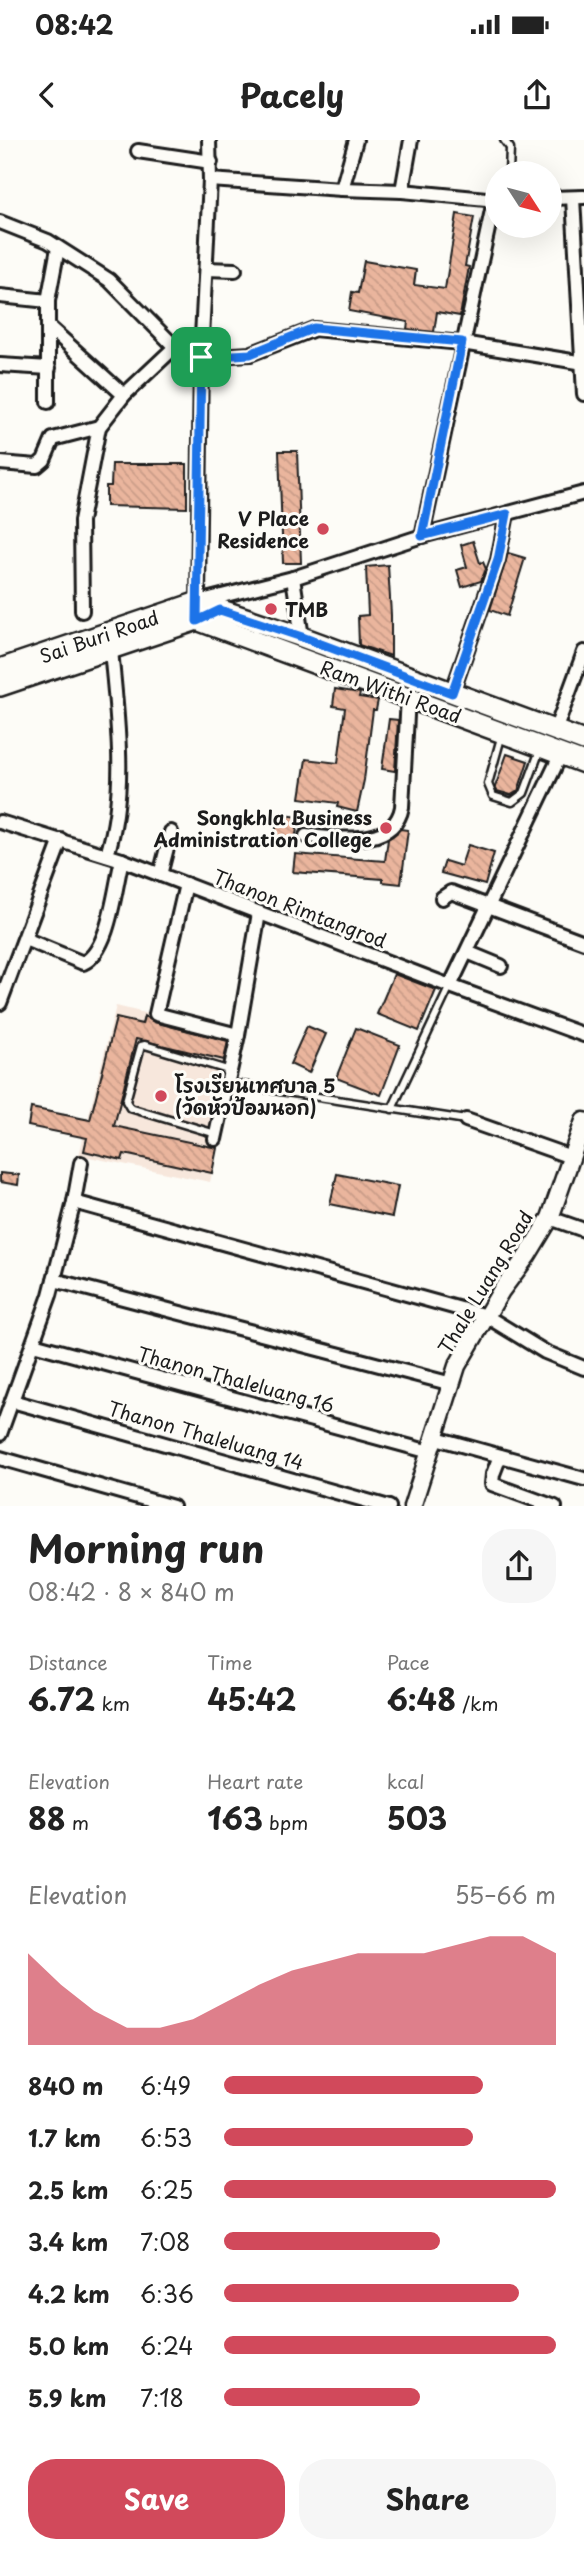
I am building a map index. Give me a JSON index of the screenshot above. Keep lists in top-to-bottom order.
{
  "streets": {
    "main road": ["Sai Buri Road", "Ram Withi Road", "Thale Luang Road"],
    "street": ["Thanon Rimtangrod", "Thanon Thaleluang 16", "Thanon Thaleluang 14"]
  },
  "crossings": [
    ["Sai Buri Road", "Ram Withi Road"],
    ["Thale Luang Road", "Thanon Thaleluang 16"]
  ],
  "places": [
    "V Place Residence",
    "TMB",
    "Songkhla Business Administration College",
    "โรงเรียนเทศบาล 5 (วัดหัวป้อมนอก)"
  ],
  "north": "bottom right",
  "page": {
    "status": "08:42",
    "header": "Pacely",
    "heading": ["Morning run", "08:42 · 8 × 840 m"],
    "stats": [
      ["Distance", "6.72 km"],
      ["Time", "45:42"],
      ["Pace", "6:48 /km"],
      ["Elevation", "88 m"],
      ["Heart rate", "163 bpm"],
      ["kcal", "503"]
    ],
    "chart": ["Elevation", "55–66 m"],
    "list": [
      {
        "name": "840 m",
        "note": "6:49"
      },
      {
        "name": "1.7 km",
        "note": "6:53"
      },
      {
        "name": "2.5 km",
        "note": "6:25"
      },
      {
        "name": "3.4 km",
        "note": "7:08"
      },
      {
        "name": "4.2 km",
        "note": "6:36"
      },
      {
        "name": "5.0 km",
        "note": "6:24"
      },
      {
        "name": "5.9 km",
        "note": "7:18"
      }
    ],
    "buttons": ["Save", "Share"]
  }
}
